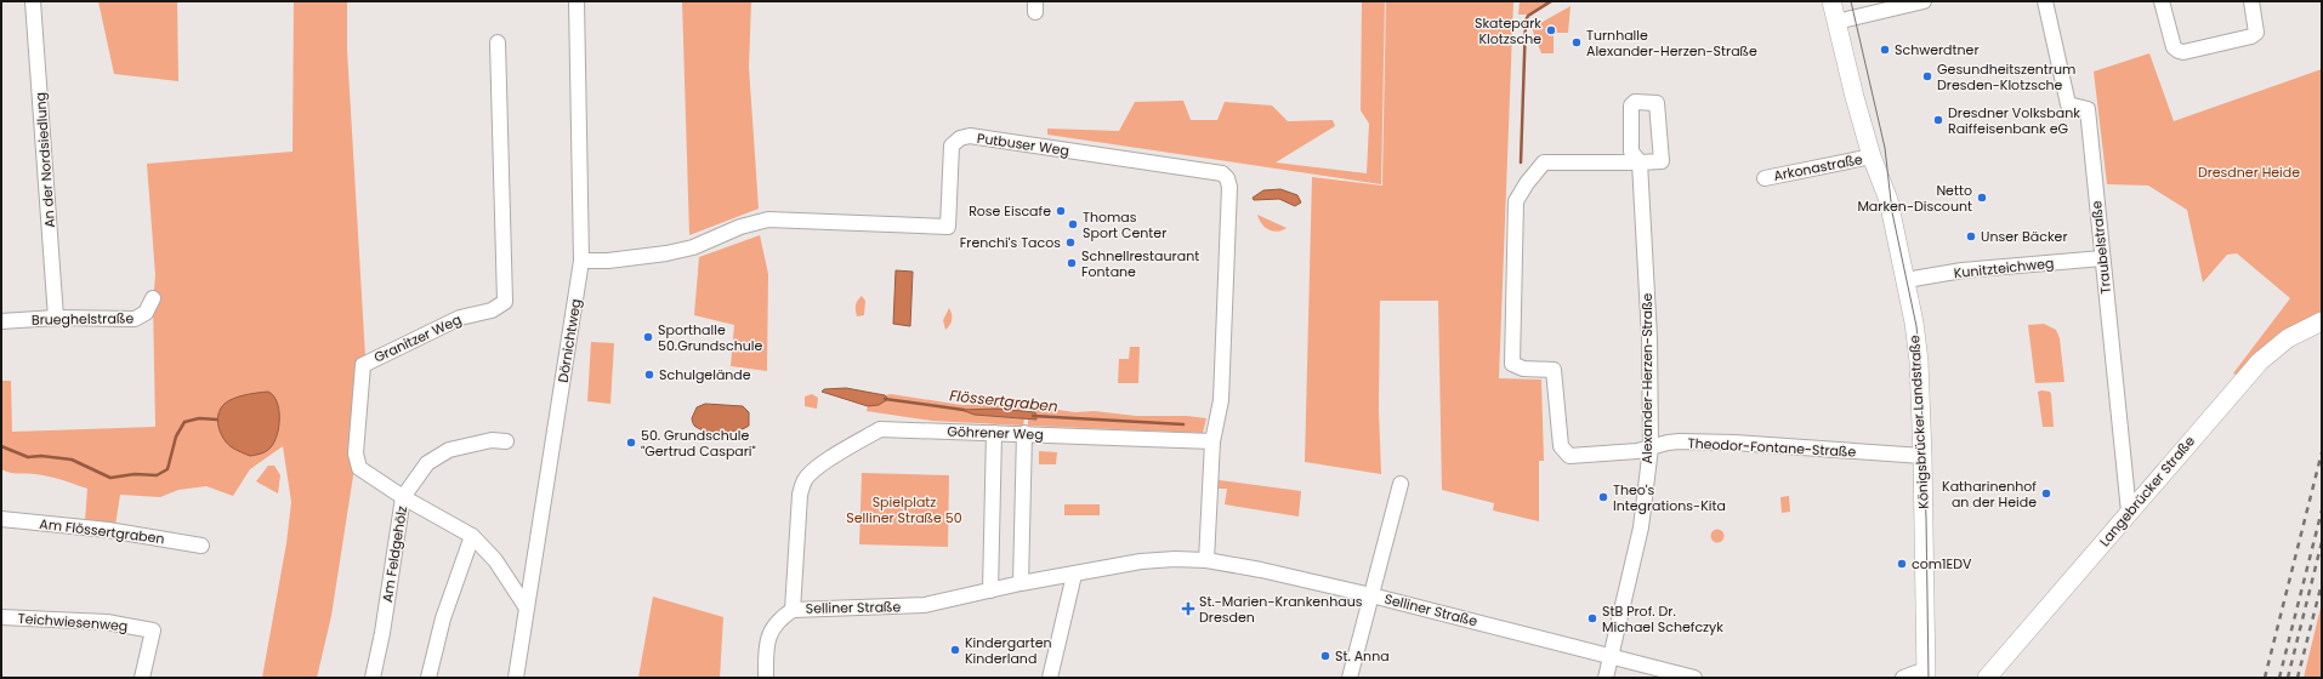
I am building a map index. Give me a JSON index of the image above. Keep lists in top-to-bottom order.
{
  "streets": {
    "main road": ["Königsbrücker Landstraße", "Langebrücker Straße"],
    "street": [
      "Putbuser Weg",
      "An der Nordsiedlung",
      "Arkonastraße",
      "Traubelstraße",
      "Kunitzteichweg",
      "Brueghelstraße",
      "Granitzer Weg",
      "Dörnichtweg",
      "Alexander-Herzen-Straße",
      "Göhrener Weg",
      "Theodor-Fontane-Straße",
      "Am Flössertgraben",
      "Am Feldgehölz",
      "Selliner Straße",
      "Teichwiesenweg"
    ]
  },
  "crossings": [
    ["Putbuser Weg", "Dörnichtweg"],
    ["Putbuser Weg", "Göhrener Weg"],
    ["An der Nordsiedlung", "Brueghelstraße"],
    ["Arkonastraße", "Königsbrücker Landstraße"],
    ["Traubelstraße", "Kunitzteichweg"],
    ["Traubelstraße", "Langebrücker Straße"],
    ["Kunitzteichweg", "Königsbrücker Landstraße"],
    ["Granitzer Weg", "Dörnichtweg"],
    ["Granitzer Weg", "Am Feldgehölz"],
    ["Alexander-Herzen-Straße", "Theodor-Fontane-Straße"],
    ["Alexander-Herzen-Straße", "Selliner Straße"],
    ["Königsbrücker Landstraße", "Theodor-Fontane-Straße"],
    ["Göhrener Weg", "Selliner Straße"]
  ],
  "water": ["Flössertgraben"],
  "parks": ["Dresdner Heide", "Spielplatz Selliner Straße 50"],
  "places": {
    "other": [
      "Skatepark Klotzsche",
      "Turnhalle Alexander-Herzen-Straße",
      "Schwerdtner",
      "Gesundheitszentrum Dresden-Klotzsche",
      "Dresdner Volksbank Raiffeisenbank eG",
      "Netto Marken-Discount",
      "Rose Eiscafe",
      "Thomas Sport Center",
      "Unser Bäcker",
      "Frenchi's Tacos",
      "Schnellrestaurant Fontane",
      "Sporthalle 50.Grundschule",
      "Schulgelände",
      "50. Grundschule \"Gertrud Caspari\"",
      "Katharinenhof an der Heide",
      "Theo's Integrations-Kita",
      "com1EDV",
      "StB Prof. Dr. Michael Schefczyk",
      "Kindergarten Kinderland",
      "St. Anna"
    ],
    "health": ["St.-Marien-Krankenhaus Dresden"]
  }
}
